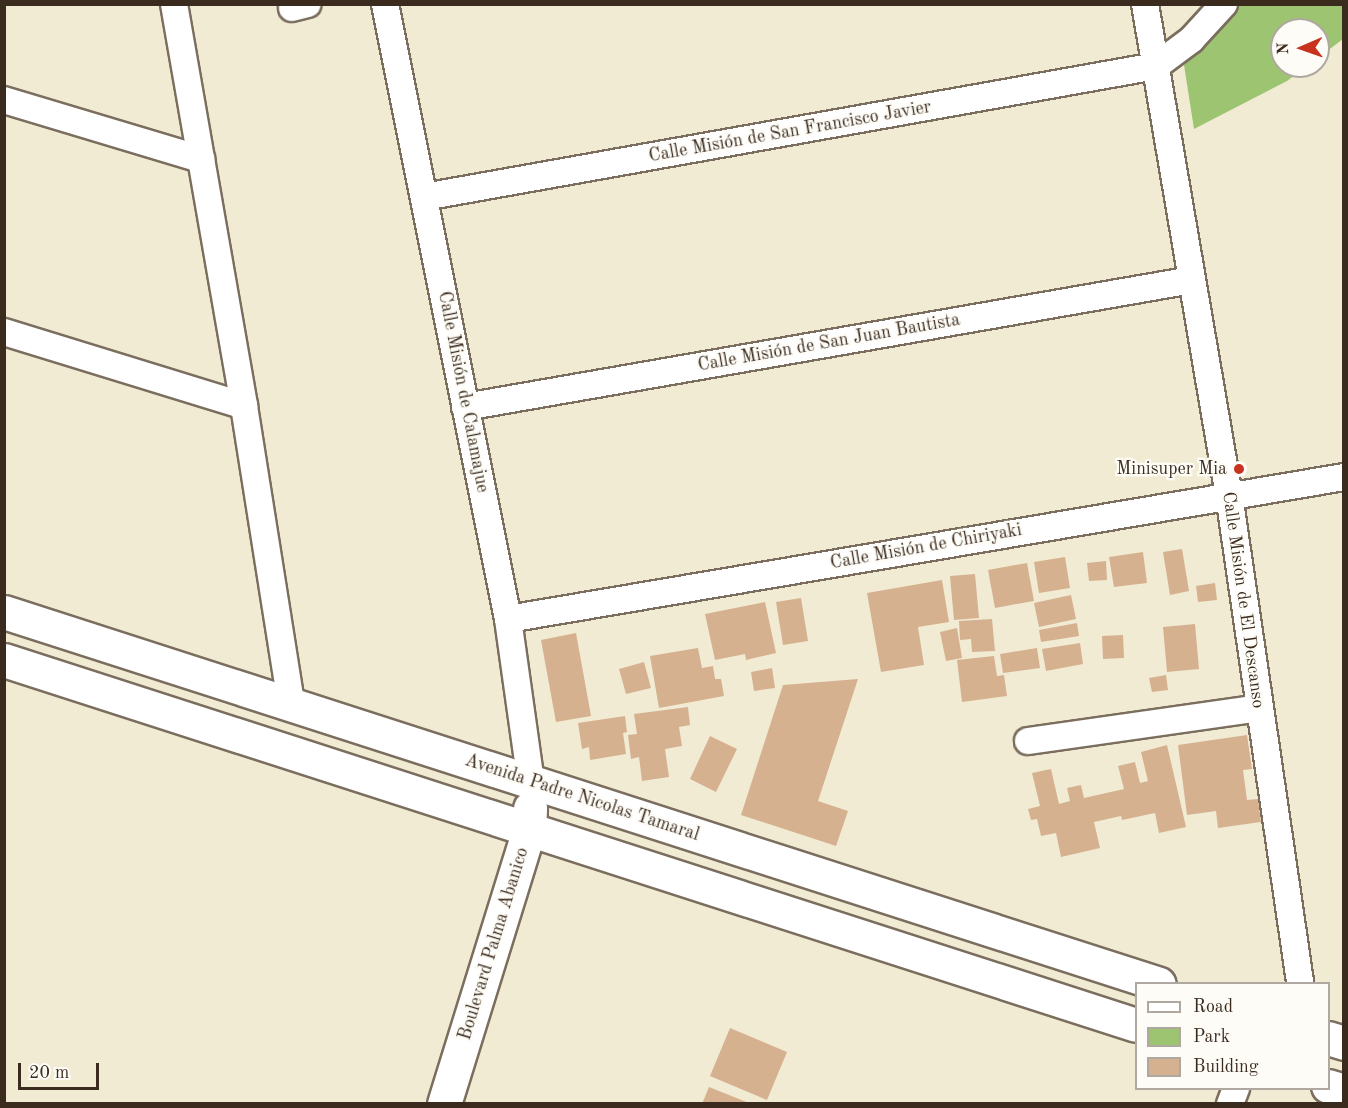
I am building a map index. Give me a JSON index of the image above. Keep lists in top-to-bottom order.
{
  "streets": {
    "street": [
      "Calle Misión de San Francisco Javier",
      "Calle Misión de San Juan Bautista",
      "Calle Misión de Calamajue",
      "Calle Misión de Chiriyaki",
      "Calle Misión de El Descanso",
      "Avenida Padre Nicolas Tamaral",
      "Boulevard Palma Abanico"
    ]
  },
  "crossings": [
    ["Calle Misión de San Francisco Javier", "Calle Misión de Calamajue"],
    ["Calle Misión de San Francisco Javier", "Calle Misión de El Descanso"],
    ["Calle Misión de San Juan Bautista", "Calle Misión de Calamajue"],
    ["Calle Misión de San Juan Bautista", "Calle Misión de El Descanso"],
    ["Calle Misión de Calamajue", "Calle Misión de Chiriyaki"],
    ["Calle Misión de Calamajue", "Avenida Padre Nicolas Tamaral"],
    ["Calle Misión de Calamajue", "Boulevard Palma Abanico"],
    ["Calle Misión de Chiriyaki", "Calle Misión de El Descanso"],
    ["Avenida Padre Nicolas Tamaral", "Boulevard Palma Abanico"]
  ],
  "places": ["Minisuper Mia"],
  "legend": ["Road", "Park", "Building"],
  "scale_bar": "20 m",
  "north": "left"
}
